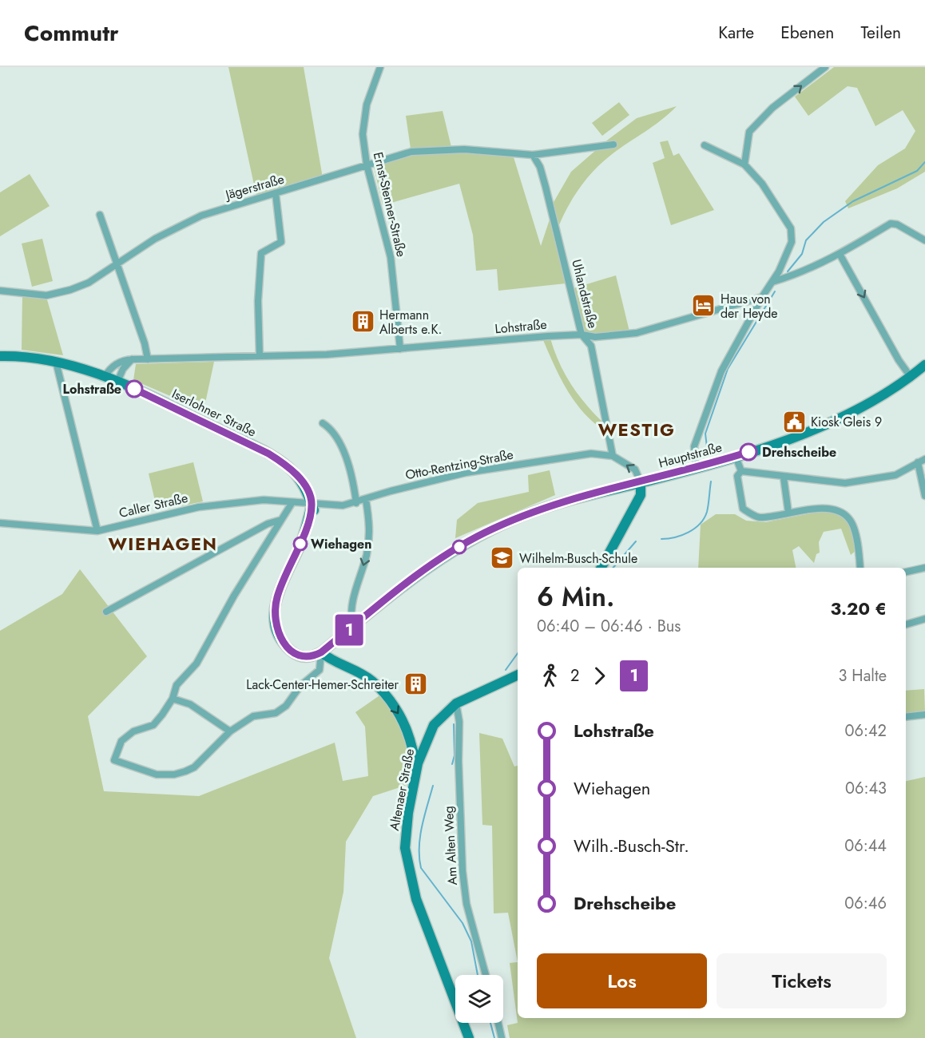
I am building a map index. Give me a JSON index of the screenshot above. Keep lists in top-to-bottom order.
{
  "streets": {
    "main road": ["Iserlohner Straße", "Hauptstraße", "Altenaer Straße"],
    "street": [
      "Jägerstraße",
      "Ernst-Stenner-Straße",
      "Uhlandstraße",
      "Lohstraße",
      "Otto-Rentzing-Straße",
      "Caller Straße",
      "Am Alten Weg"
    ]
  },
  "crossings": [
    ["Jägerstraße", "Ernst-Stenner-Straße"],
    ["Jägerstraße", "Uhlandstraße"],
    ["Ernst-Stenner-Straße", "Lohstraße"],
    ["Uhlandstraße", "Lohstraße"],
    ["Uhlandstraße", "Otto-Rentzing-Straße"],
    ["Lohstraße", "Iserlohner Straße"],
    ["Iserlohner Straße", "Otto-Rentzing-Straße"],
    ["Iserlohner Straße", "Caller Straße"],
    ["Otto-Rentzing-Straße", "Caller Straße"],
    ["Altenaer Straße", "Am Alten Weg"]
  ],
  "districts": ["WESTIG", "WIEHAGEN"],
  "places": {
    "hotel": ["Haus von der Heyde"],
    "building": ["Hermann Alberts e.K.", "Lack-Center-Hemer-Schreiter"],
    "other": ["Lohstraße", "Drehscheibe", "Wiehagen"],
    "public building": ["Kiosk Gleis 9"],
    "school or university": ["Wilhelm-Busch-Schule"]
  },
  "lines": ["bus line 1"],
  "page": {
    "header": "Commutr",
    "nav": ["Karte", "Ebenen", "Teilen"],
    "on_map": "1",
    "heading": ["6 Min.", "06:40 – 06:46 · Bus", "3.20 €"],
    "legs": ["2", "1", "3 Halte"],
    "list": [
      {
        "name": "Lohstraße",
        "value": "06:42"
      },
      {
        "name": "Wiehagen",
        "value": "06:43"
      },
      {
        "name": "Wilh.-Busch-Str.",
        "value": "06:44"
      },
      {
        "name": "Drehscheibe",
        "value": "06:46"
      }
    ],
    "buttons": ["Los", "Tickets"]
  }
}
